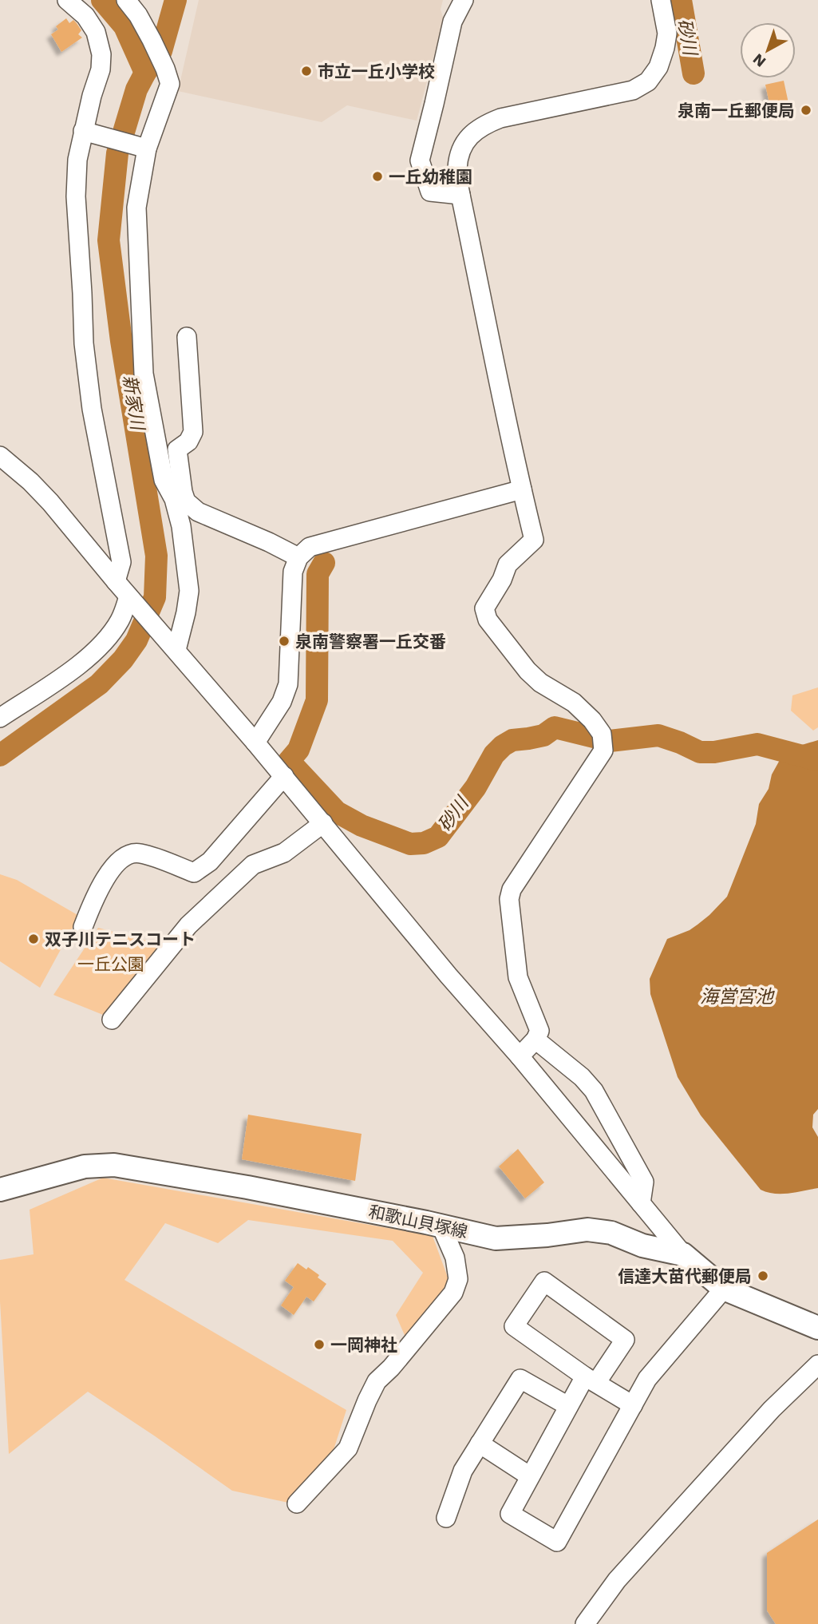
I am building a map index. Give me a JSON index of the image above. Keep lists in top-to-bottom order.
{
  "streets": {
    "main road": ["和歌山貝塚線"]
  },
  "water": ["砂川", "新家川", "海営宮池"],
  "parks": ["一丘公園"],
  "places": [
    "市立一丘小学校",
    "泉南一丘郵便局",
    "一丘幼稚園",
    "泉南警察署一丘交番",
    "双子川テニスコート",
    "信達大苗代郵便局",
    "一岡神社"
  ],
  "north": "bottom left"
}
